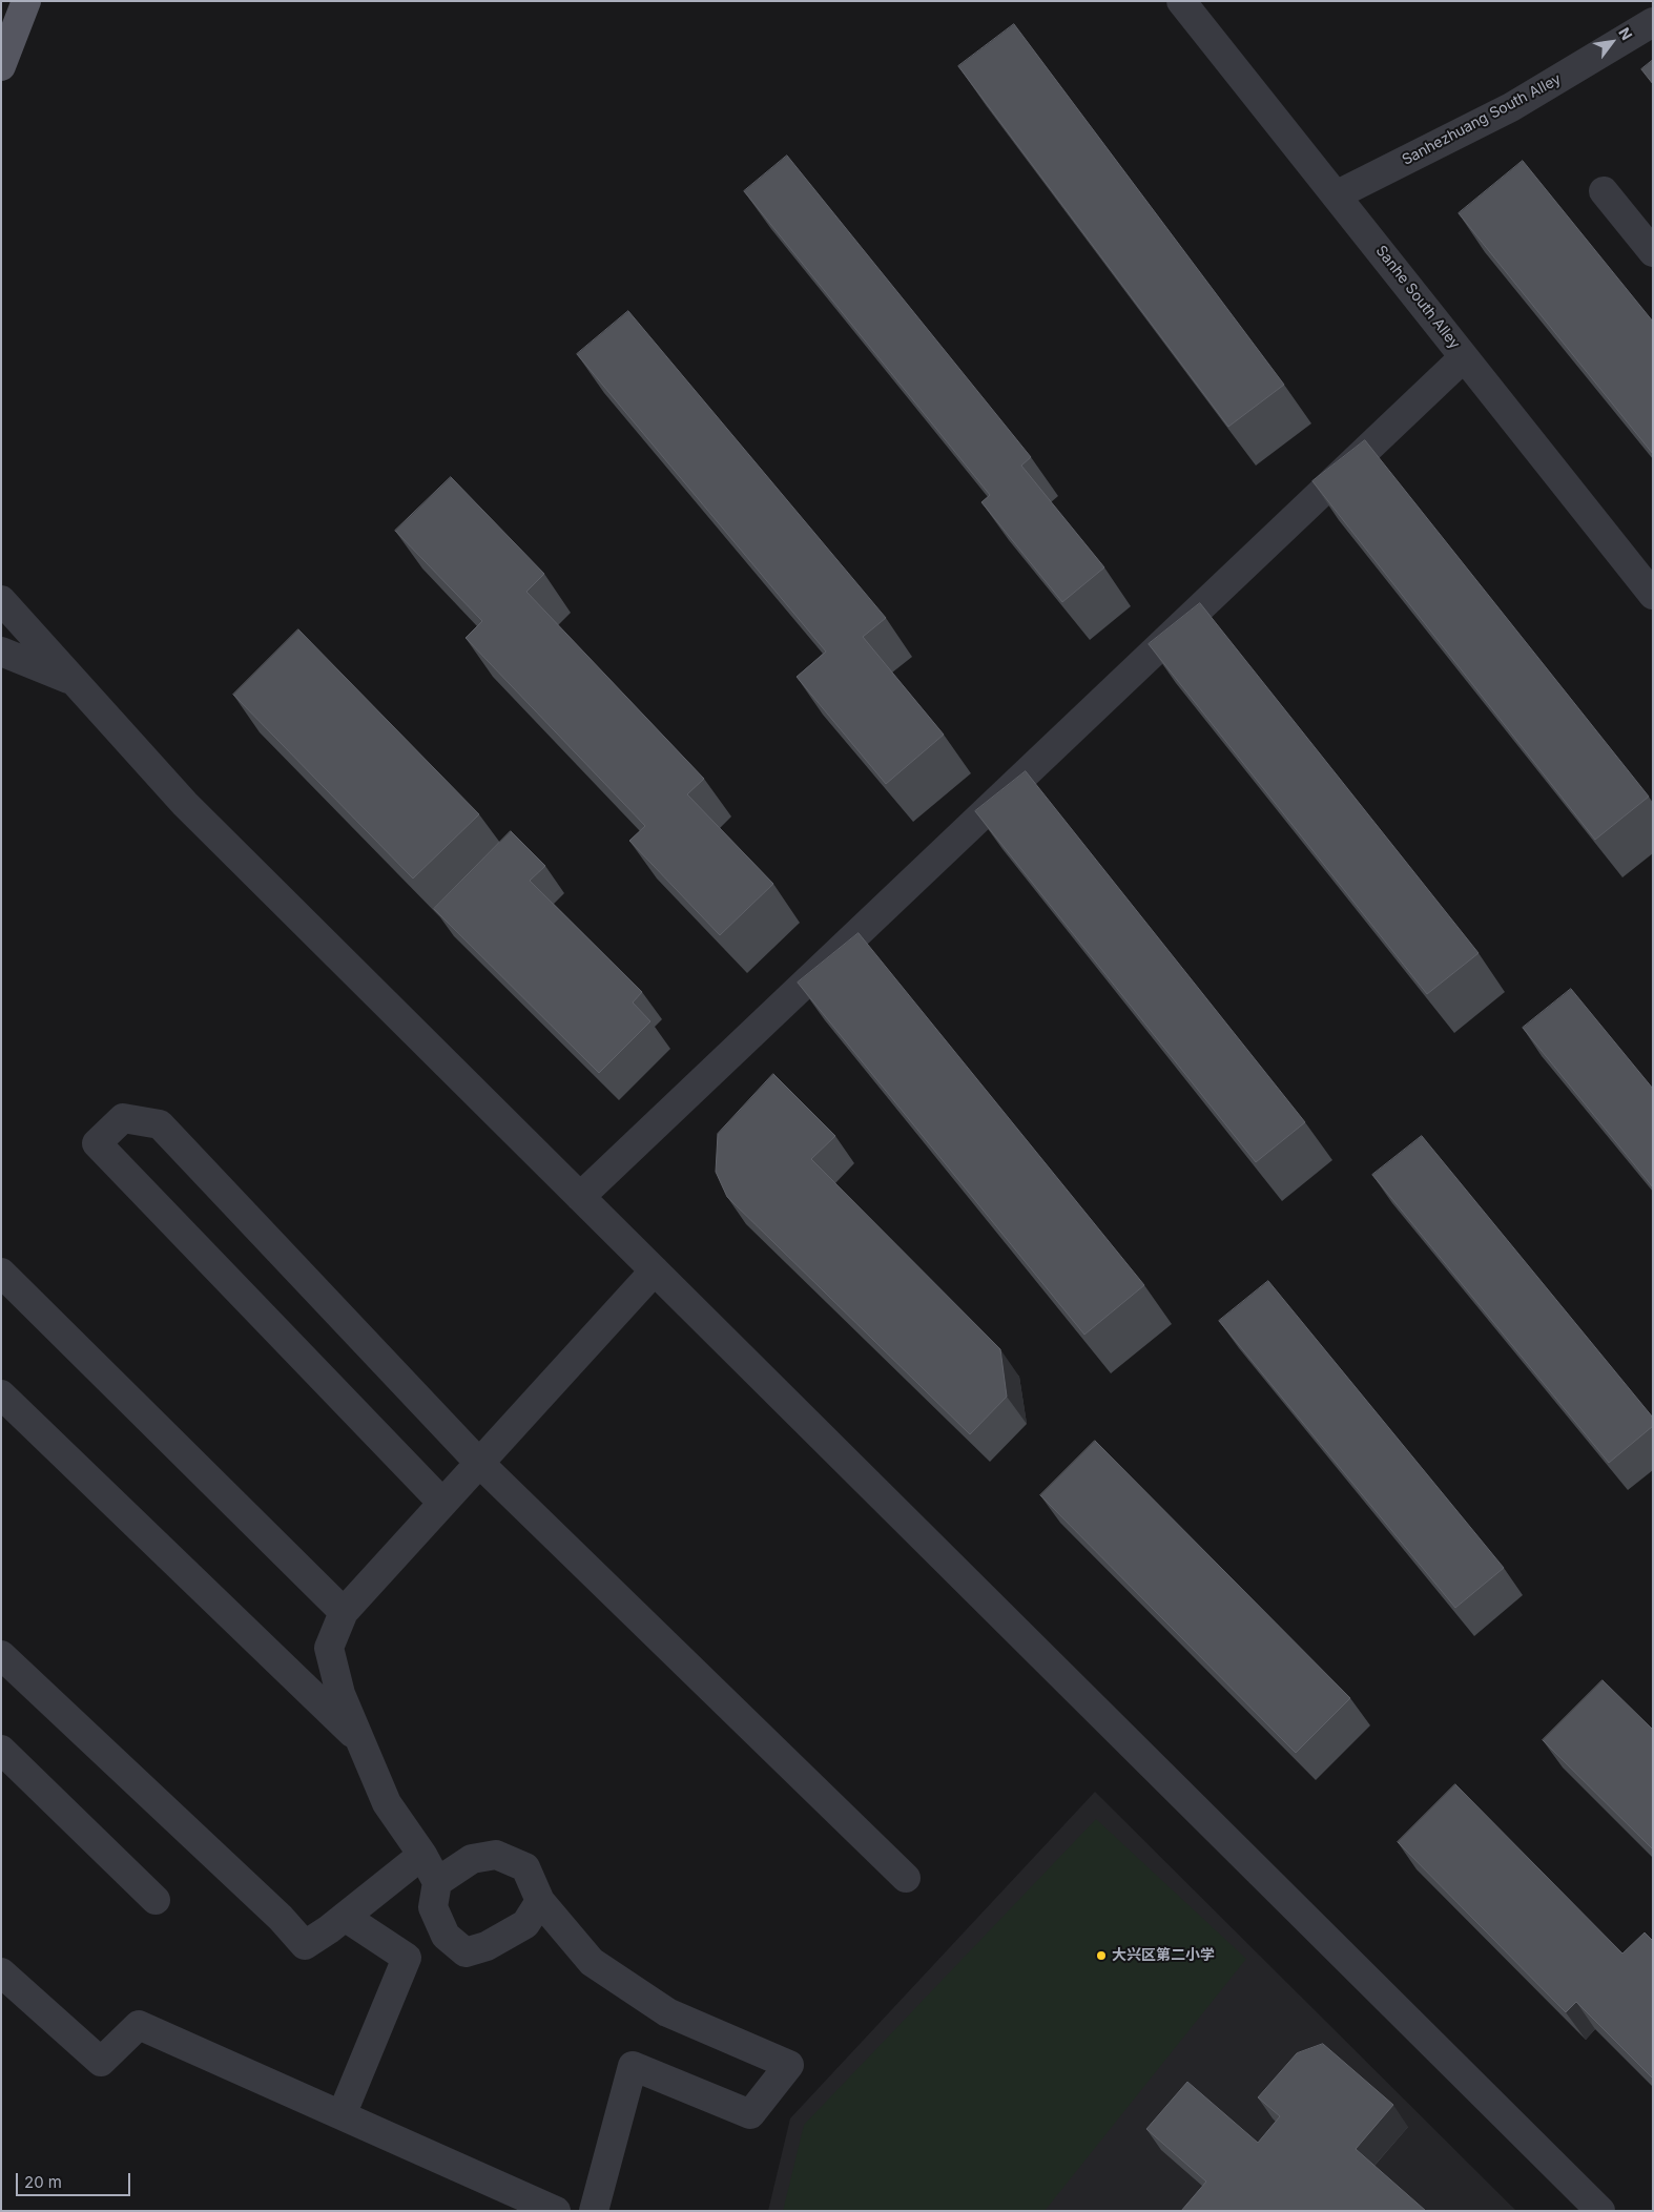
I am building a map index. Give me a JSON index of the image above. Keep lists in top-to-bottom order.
{
  "streets": {
    "street": ["Sanhezhuang South Alley", "Sanhe South Alley"]
  },
  "crossings": [
    ["Sanhezhuang South Alley", "Sanhe South Alley"]
  ],
  "places": ["大兴区第二小学"],
  "scale_bar": "20 m",
  "north": "top right"
}
